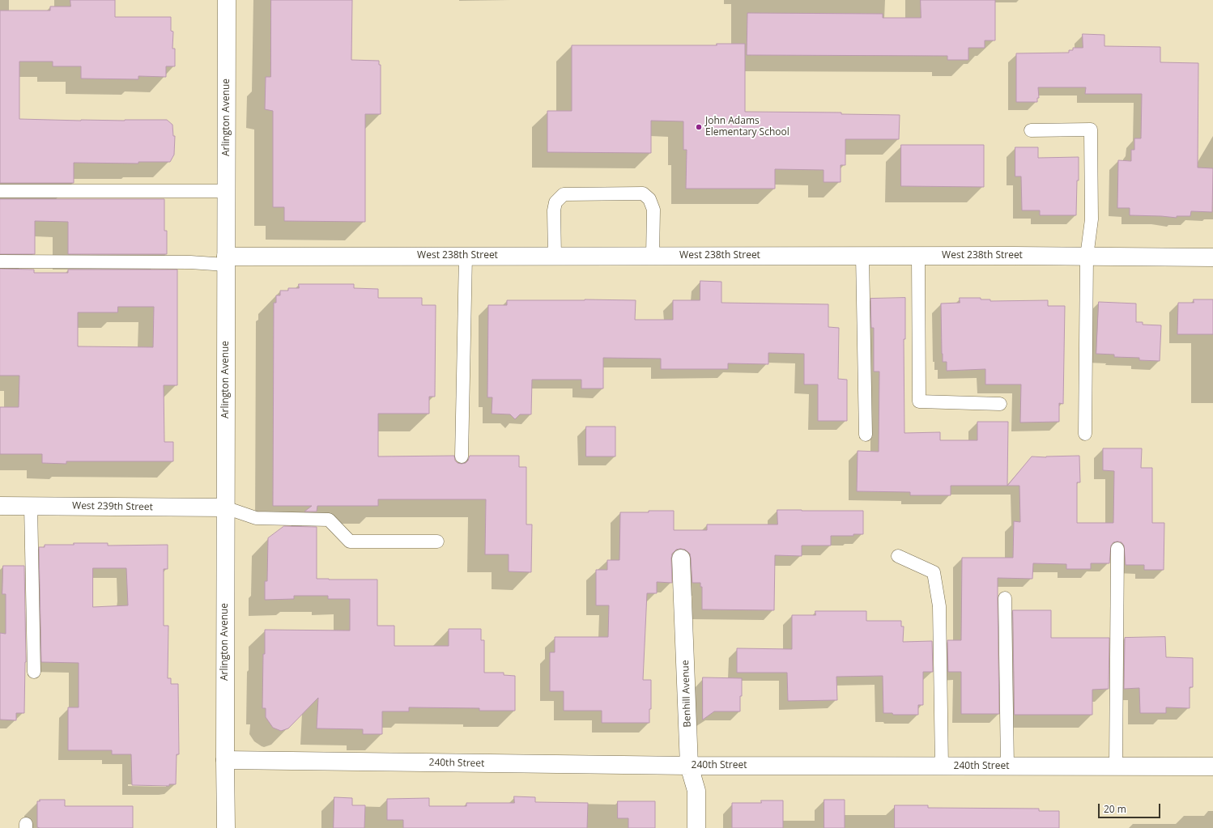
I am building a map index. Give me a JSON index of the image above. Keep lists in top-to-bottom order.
{
  "streets": {
    "street": [
      "Arlington Avenue",
      "West 238th Street",
      "West 239th Street",
      "Benhill Avenue",
      "240th Street"
    ]
  },
  "crossings": [
    ["Arlington Avenue", "West 238th Street"],
    ["Arlington Avenue", "West 239th Street"],
    ["Arlington Avenue", "240th Street"],
    ["Benhill Avenue", "240th Street"]
  ],
  "places": ["John Adams Elementary School"],
  "scale_bar": "20 m"
}
